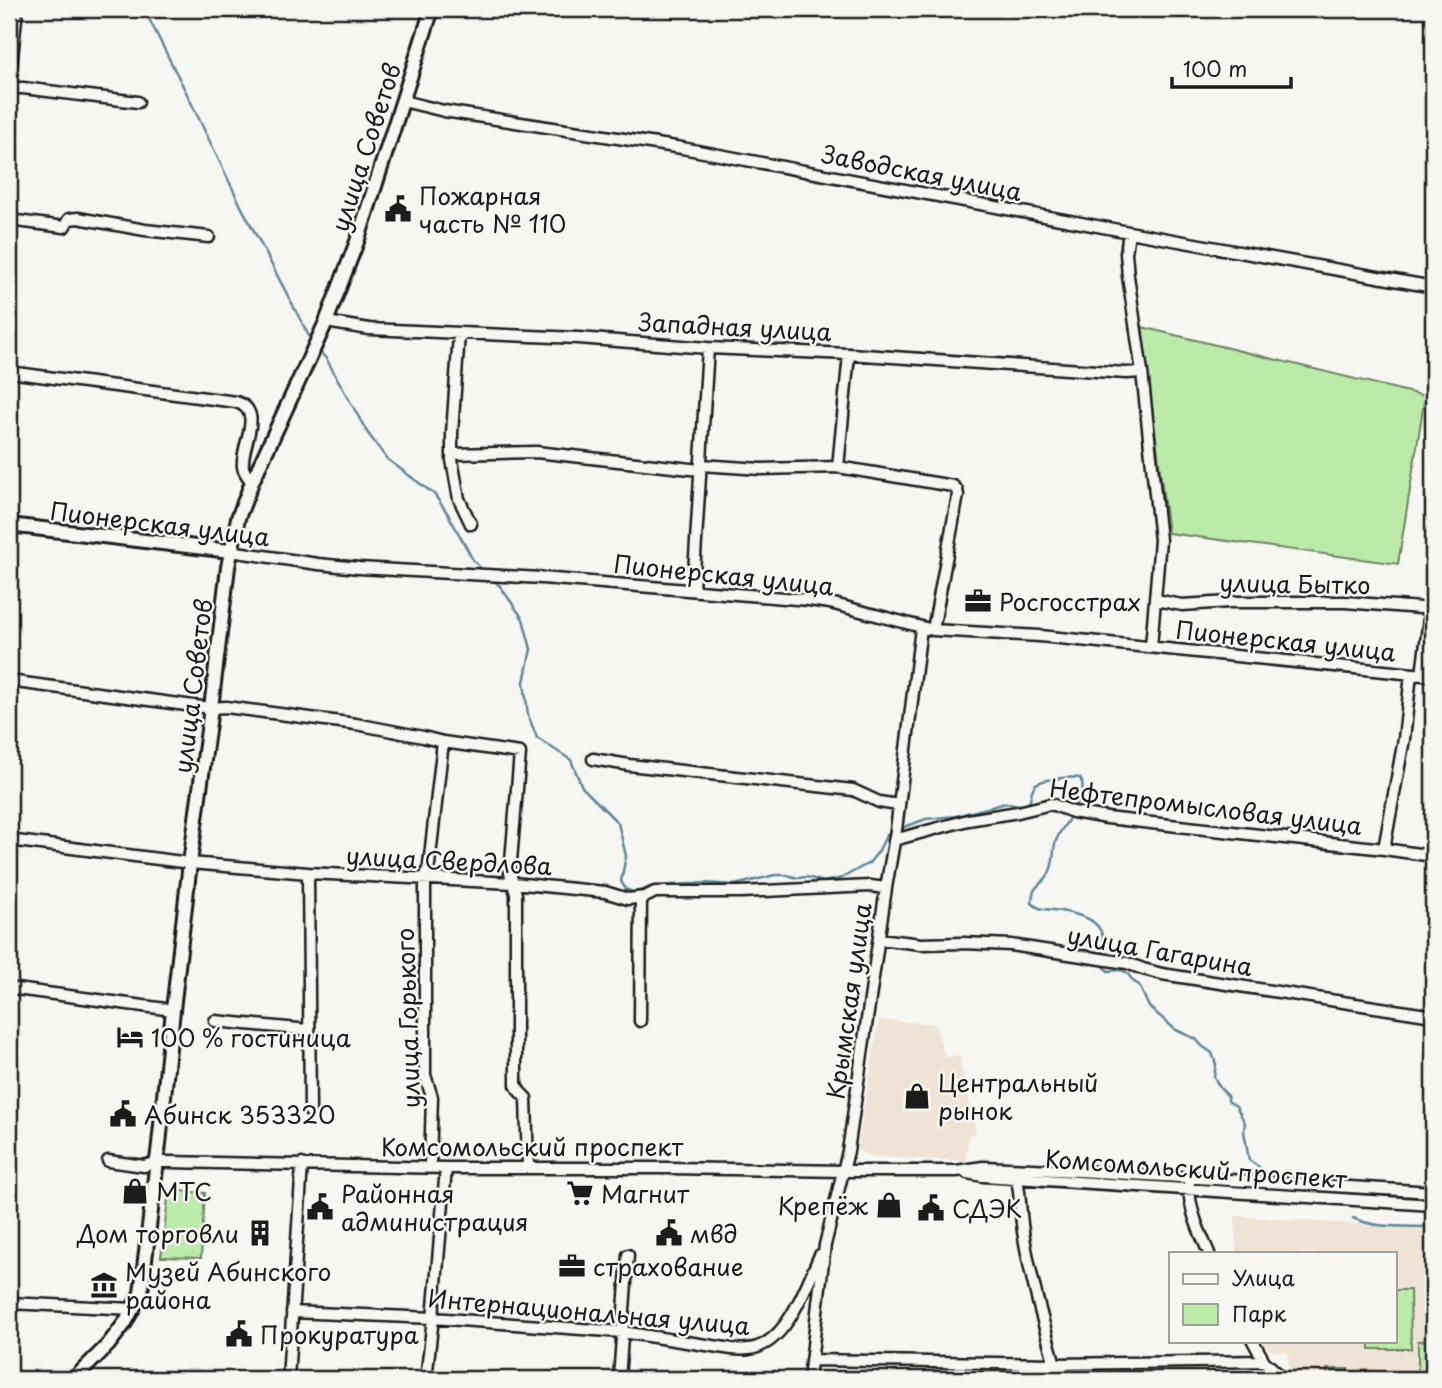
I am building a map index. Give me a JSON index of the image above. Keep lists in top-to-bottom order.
{
  "streets": {
    "main road": ["улица Советов", "Пионерская улица"],
    "street": [
      "Заводская улица",
      "Западная улица",
      "улица Бытко",
      "Нефтепромысловая улица",
      "улица Свердлова",
      "улица Гагарина",
      "Крымская улица",
      "улица Горького",
      "Комсомольский проспект",
      "Интернациональная улица"
    ]
  },
  "crossings": [
    ["улица Советов", "Заводская улица"],
    ["улица Советов", "Западная улица"],
    ["улица Советов", "Пионерская улица"],
    ["улица Советов", "улица Свердлова"],
    ["улица Советов", "Комсомольский проспект"],
    ["Пионерская улица", "Крымская улица"],
    ["Нефтепромысловая улица", "Крымская улица"],
    ["улица Свердлова", "Крымская улица"],
    ["улица Свердлова", "улица Горького"],
    ["улица Гагарина", "Крымская улица"],
    ["Крымская улица", "Комсомольский проспект"],
    ["Крымская улица", "Интернациональная улица"],
    ["улица Горького", "Комсомольский проспект"]
  ],
  "places": {
    "public building": [
      "Пожарная часть № 110",
      "Абинск 353320",
      "Районная администрация",
      "СДЭК",
      "мвд",
      "Прокуратура"
    ],
    "office": ["Росгосстрах", "страхование"],
    "hotel": ["100 % гостиница"],
    "shop": ["Центральный рынок", "МТС", "Крепёж"],
    "supermarket": ["Магнит"],
    "building": ["Дом торговли"],
    "museum": ["Музей Абинского района"]
  },
  "legend": ["Улица", "Парк"],
  "scale_bar": "100 m"
}
